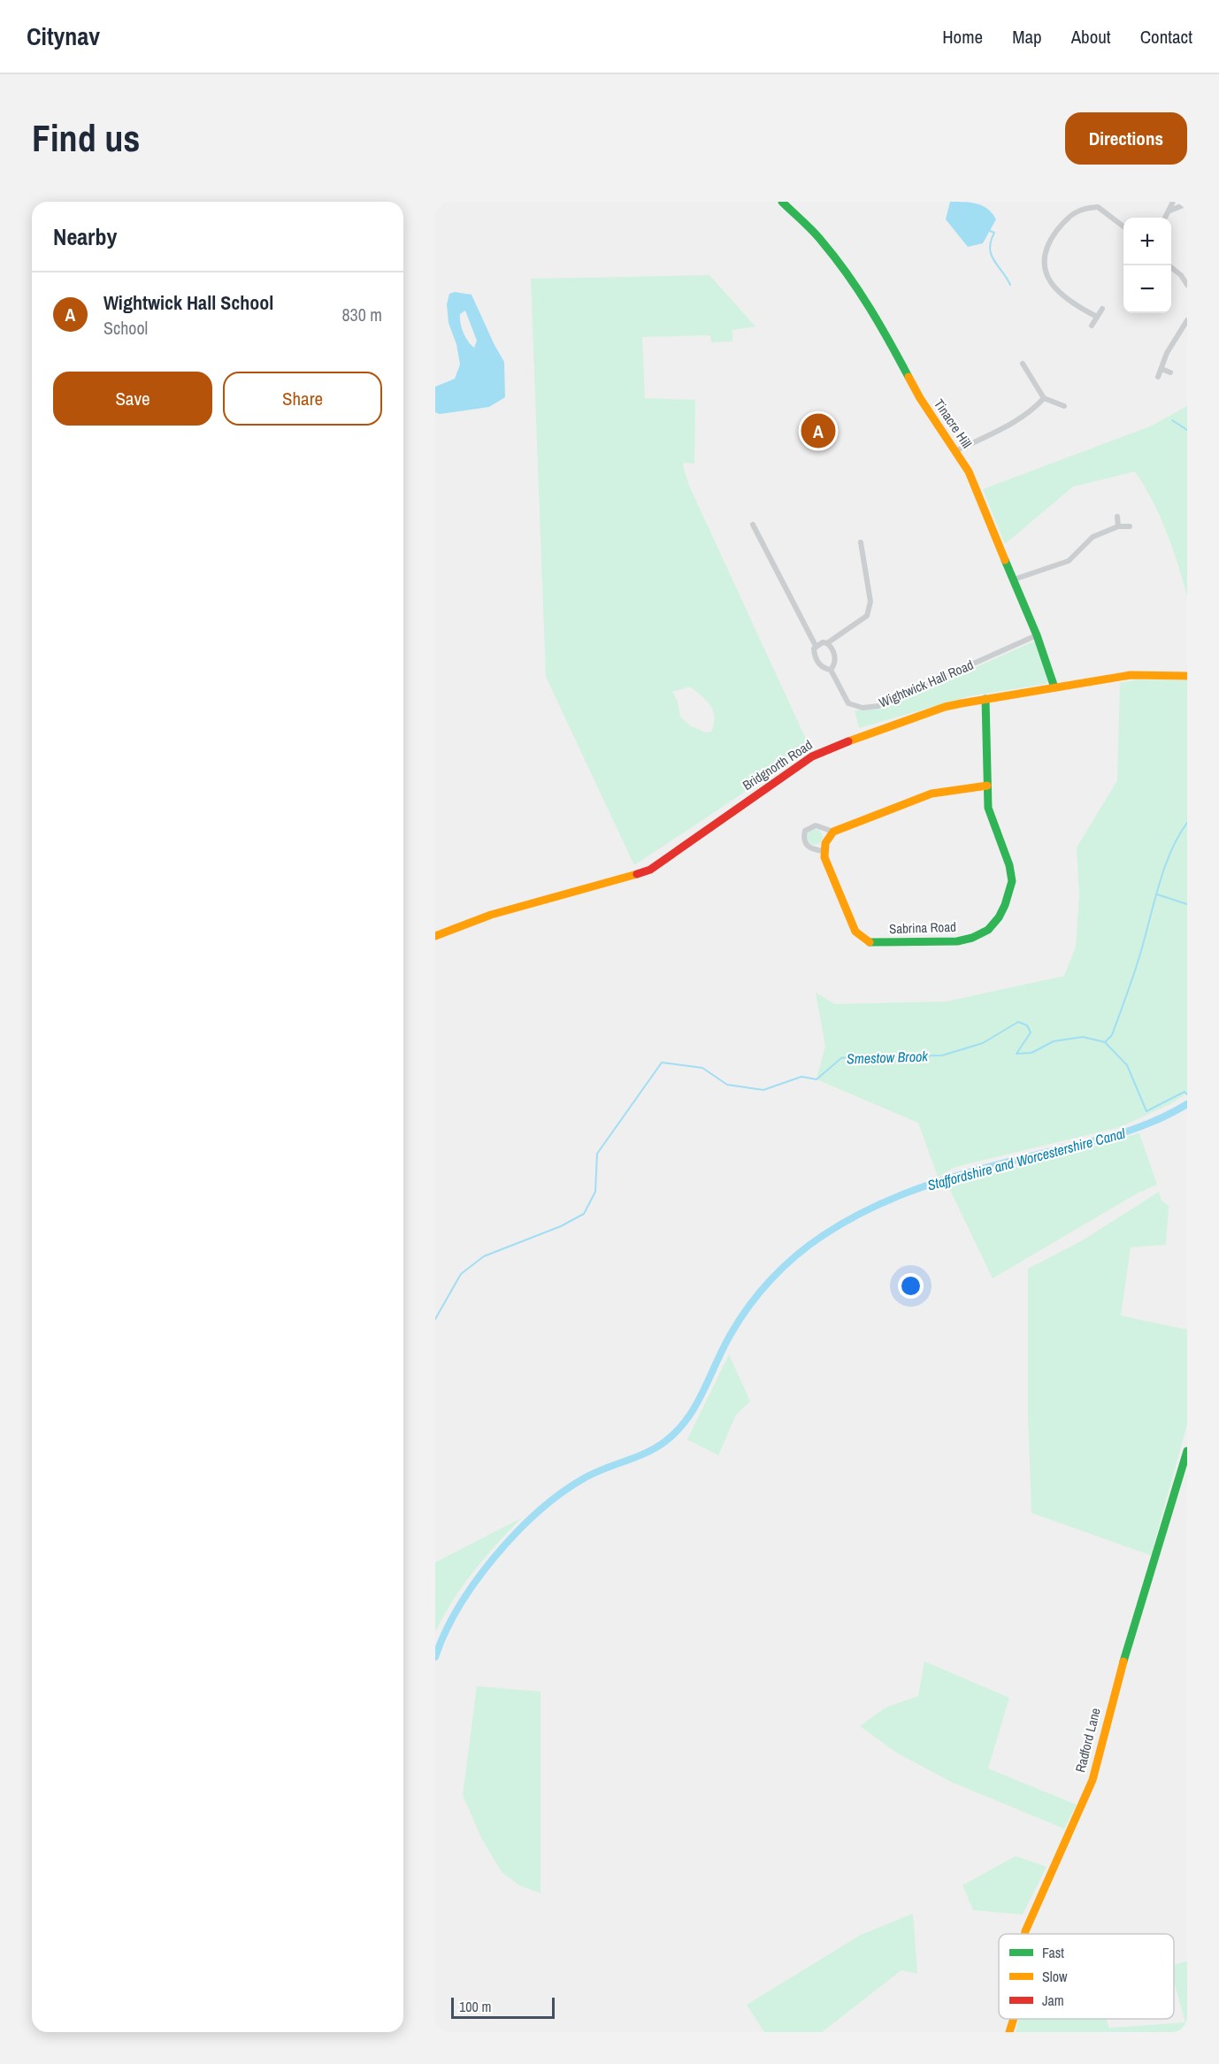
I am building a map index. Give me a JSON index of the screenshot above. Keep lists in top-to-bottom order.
{
  "streets": {
    "main road": [
      "Tinacre Hill",
      "Bridgnorth Road",
      "Sabrina Road",
      "Radford Lane"
    ],
    "street": ["Wightwick Hall Road"]
  },
  "crossings": [
    ["Tinacre Hill", "Wightwick Hall Road"],
    ["Tinacre Hill", "Bridgnorth Road"],
    ["Bridgnorth Road", "Sabrina Road"]
  ],
  "water": ["Smestow Brook", "Staffordshire and Worcestershire Canal"],
  "legend": ["Fast", "Slow", "Jam"],
  "scale_bar": "100 m",
  "page": {
    "header": "Citynav",
    "nav": [
      "Home",
      "Map",
      "About",
      "Contact"
    ],
    "buttons": [
      "Directions",
      ["Save", "Share"]
    ],
    "title": "Find us",
    "heading": "Nearby",
    "map_buttons": ["+", "−"],
    "list": [
      {
        "mark": "A",
        "name": "Wightwick Hall School",
        "note": "School",
        "value": "830 m"
      }
    ],
    "pins": "A",
    "scale": "100 m"
  }
}
